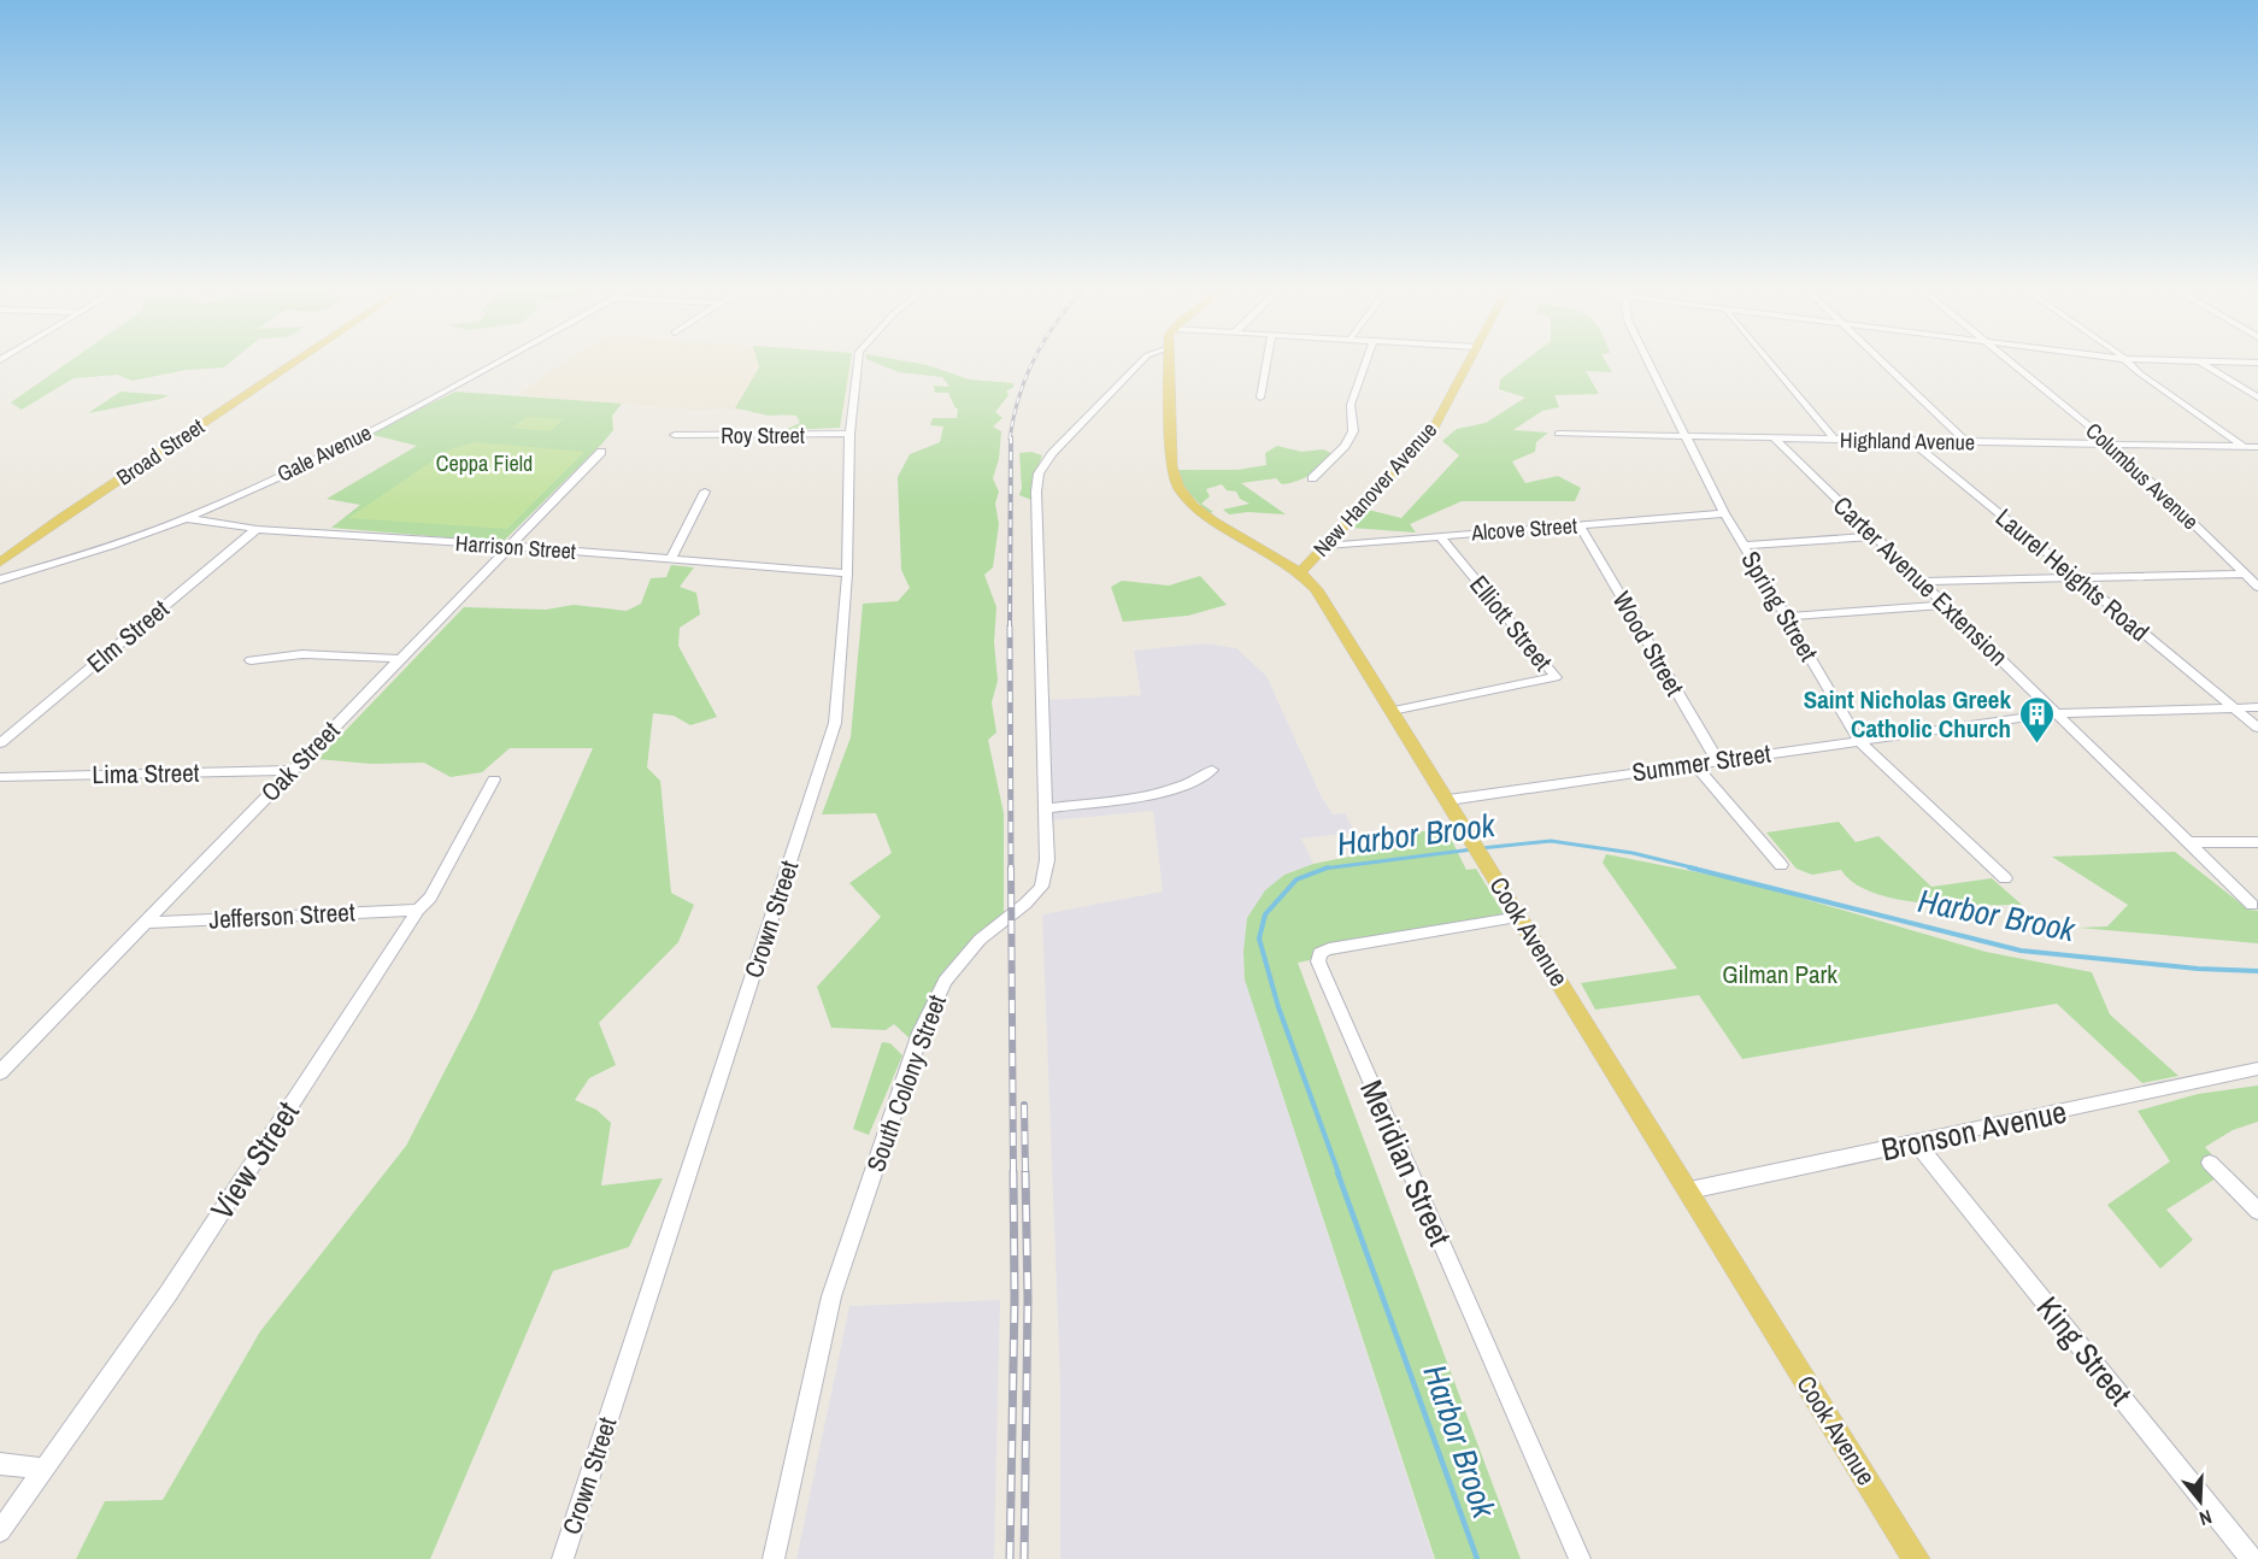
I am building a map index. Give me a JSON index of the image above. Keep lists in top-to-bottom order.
{
  "streets": {
    "main road": ["Broad Street", "New Hanover Avenue", "Cook Avenue"],
    "street": [
      "Roy Street",
      "Highland Avenue",
      "Gale Avenue",
      "Columbus Avenue",
      "Alcove Street",
      "Harrison Street",
      "Laurel Heights Road",
      "Carter Avenue Extension",
      "Spring Street",
      "Elliott Street",
      "Elm Street",
      "Wood Street",
      "Oak Street",
      "Summer Street",
      "Lima Street",
      "Jefferson Street",
      "Crown Street",
      "South Colony Street",
      "Bronson Avenue",
      "View Street",
      "Meridian Street",
      "King Street"
    ]
  },
  "crossings": [
    ["Roy Street", "Crown Street"],
    ["Highland Avenue", "Columbus Avenue"],
    ["Highland Avenue", "Laurel Heights Road"],
    ["Highland Avenue", "Carter Avenue Extension"],
    ["Highland Avenue", "Spring Street"],
    ["Gale Avenue", "Harrison Street"],
    ["New Hanover Avenue", "Alcove Street"],
    ["New Hanover Avenue", "Cook Avenue"],
    ["Alcove Street", "Spring Street"],
    ["Alcove Street", "Elliott Street"],
    ["Alcove Street", "Wood Street"],
    ["Harrison Street", "Elm Street"],
    ["Harrison Street", "Oak Street"],
    ["Harrison Street", "Crown Street"],
    ["Laurel Heights Road", "Summer Street"],
    ["Carter Avenue Extension", "Summer Street"],
    ["Spring Street", "Summer Street"],
    ["Elliott Street", "Cook Avenue"],
    ["Wood Street", "Summer Street"],
    ["Oak Street", "Lima Street"],
    ["Oak Street", "Jefferson Street"],
    ["Summer Street", "Cook Avenue"],
    ["Jefferson Street", "View Street"],
    ["Cook Avenue", "Bronson Avenue"],
    ["Cook Avenue", "Meridian Street"],
    ["Bronson Avenue", "King Street"]
  ],
  "water": ["Harbor Brook"],
  "parks": ["Ceppa Field", "Gilman Park"],
  "places": {
    "building": ["Saint Nicholas Greek Catholic Church"]
  },
  "north": "bottom"
}
